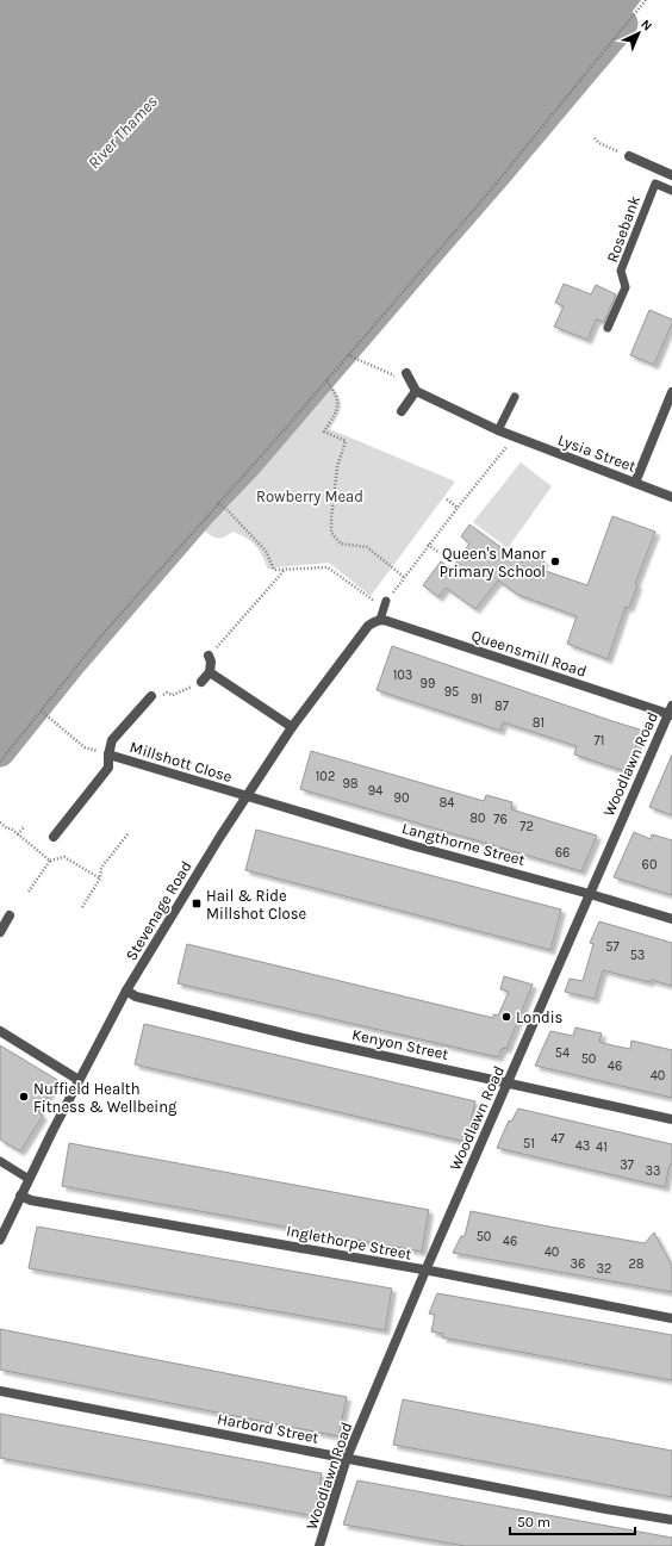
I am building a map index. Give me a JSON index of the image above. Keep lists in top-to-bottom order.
{
  "streets": {
    "street": [
      "Lysia Street",
      "Queensmill Road",
      "Millshott Close",
      "Woodlawn Road",
      "Langthorne Street",
      "Stevenage Road",
      "Kenyon Street",
      "Inglethorpe Street",
      "Harbord Street"
    ],
    "lane": ["Rosebank"]
  },
  "crossings": [
    ["Queensmill Road", "Woodlawn Road"],
    ["Queensmill Road", "Stevenage Road"],
    ["Millshott Close", "Langthorne Street"],
    ["Millshott Close", "Stevenage Road"],
    ["Woodlawn Road", "Langthorne Street"],
    ["Woodlawn Road", "Kenyon Street"],
    ["Woodlawn Road", "Inglethorpe Street"],
    ["Woodlawn Road", "Harbord Street"],
    ["Langthorne Street", "Stevenage Road"],
    ["Stevenage Road", "Kenyon Street"],
    ["Stevenage Road", "Inglethorpe Street"]
  ],
  "water": ["River Thames"],
  "parks": ["Rowberry Mead"],
  "places": {
    "other": ["Queen's Manor Primary School", "Londis", "Nuffield Health Fitness & Wellbeing"],
    "transit": ["Hail & Ride Millshot Close"]
  },
  "house_numbers": [
    "103",
    "99",
    "95",
    "91",
    "87",
    "81",
    "71",
    "102",
    "98",
    "94",
    "90",
    "84",
    "80",
    "76",
    "72",
    "66",
    "60",
    "57",
    "53",
    "54",
    "50",
    "46",
    "40",
    "47",
    "51",
    "43",
    "41",
    "37",
    "33",
    "50",
    "46",
    "40",
    "36",
    "28",
    "32"
  ],
  "scale_bar": "50 m",
  "north": "top right"
}
